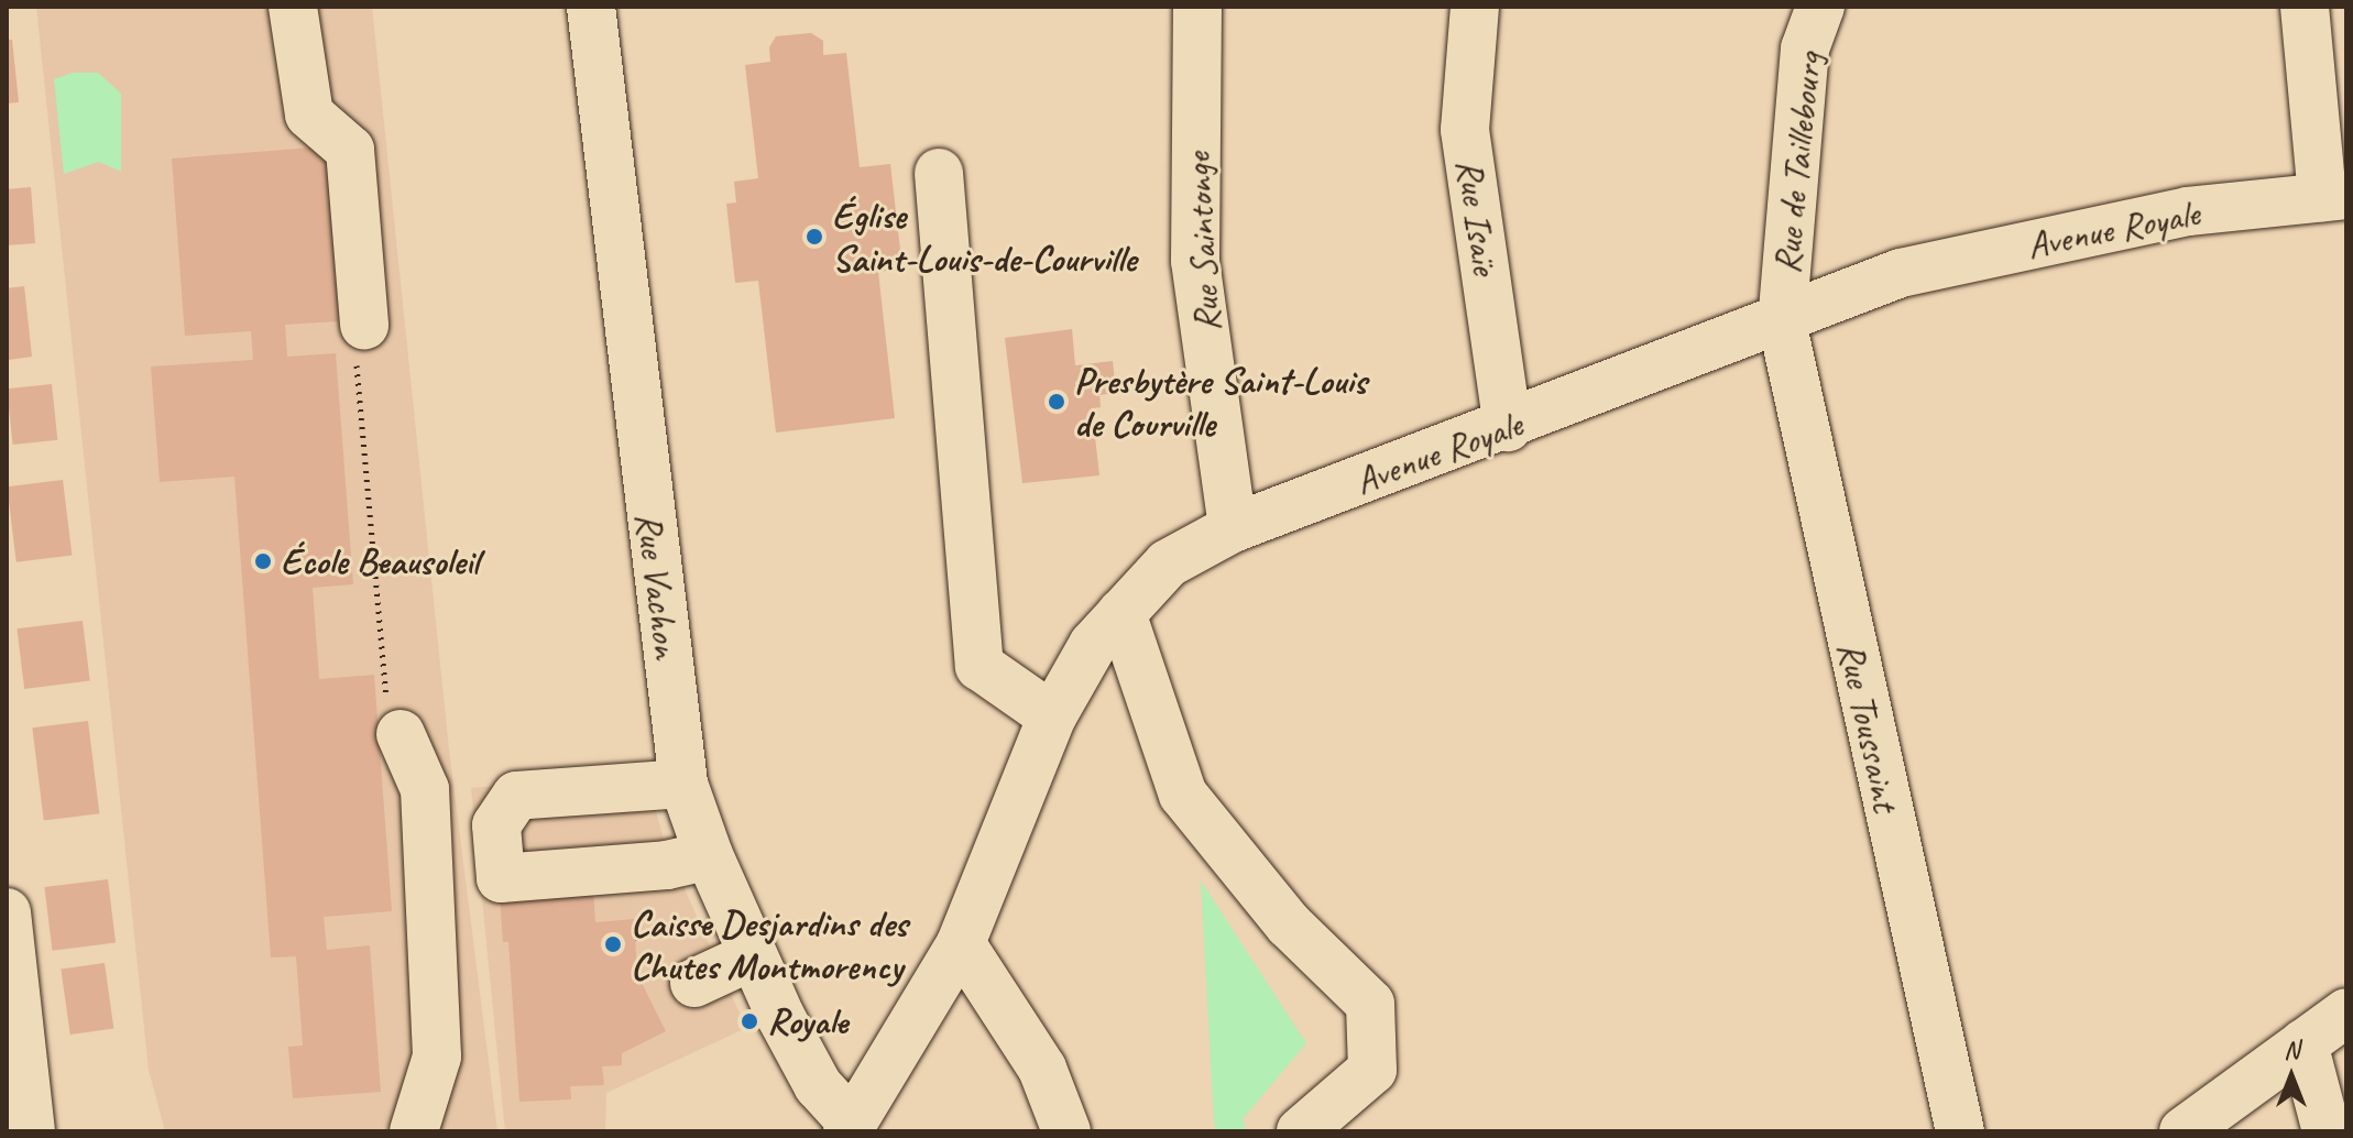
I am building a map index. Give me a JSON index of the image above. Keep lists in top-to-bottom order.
{
  "streets": {
    "street": [
      "Rue de Taillebourg",
      "Rue Isaïe",
      "Avenue Royale",
      "Rue Saintonge",
      "Rue Vachon",
      "Rue Toussaint"
    ]
  },
  "crossings": [
    ["Rue de Taillebourg", "Avenue Royale"],
    ["Rue de Taillebourg", "Rue Toussaint"],
    ["Rue Isaïe", "Avenue Royale"],
    ["Avenue Royale", "Rue Saintonge"],
    ["Avenue Royale", "Rue Vachon"],
    ["Avenue Royale", "Rue Toussaint"]
  ],
  "places": [
    "Église Saint-Louis-de-Courville",
    "Presbytère Saint-Louis de Courville",
    "École Beausoleil",
    "Caisse Desjardins des Chutes Montmorency",
    "Royale"
  ],
  "north": "top"
}
